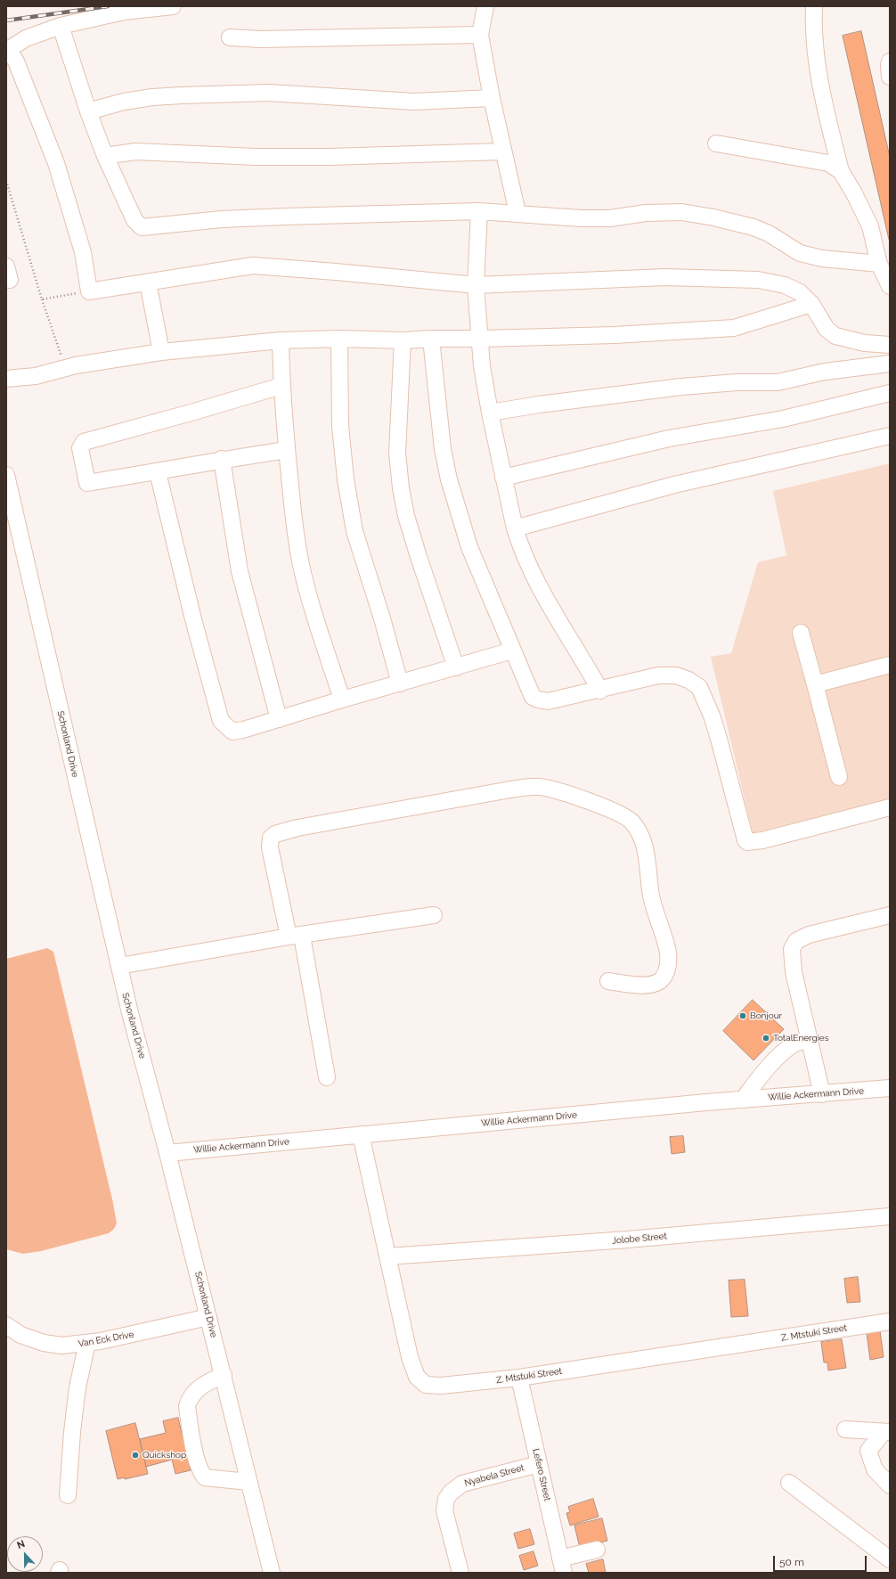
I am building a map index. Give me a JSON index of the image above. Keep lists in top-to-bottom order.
{
  "streets": {
    "street": [
      "Schonland Drive",
      "Willie Ackermann Drive",
      "Jolobe Street",
      "Z. Mtstuki Street",
      "Van Eck Drive",
      "Lefero Street",
      "Nyabela Street"
    ]
  },
  "crossings": [
    ["Schonland Drive", "Willie Ackermann Drive"],
    ["Schonland Drive", "Van Eck Drive"],
    ["Willie Ackermann Drive", "Z. Mtstuki Street"],
    ["Jolobe Street", "Z. Mtstuki Street"],
    ["Z. Mtstuki Street", "Lefero Street"],
    ["Lefero Street", "Nyabela Street"]
  ],
  "places": ["Bonjour", "TotalEnergies", "Quickshop"],
  "scale_bar": "50 m",
  "north": "top"
}
